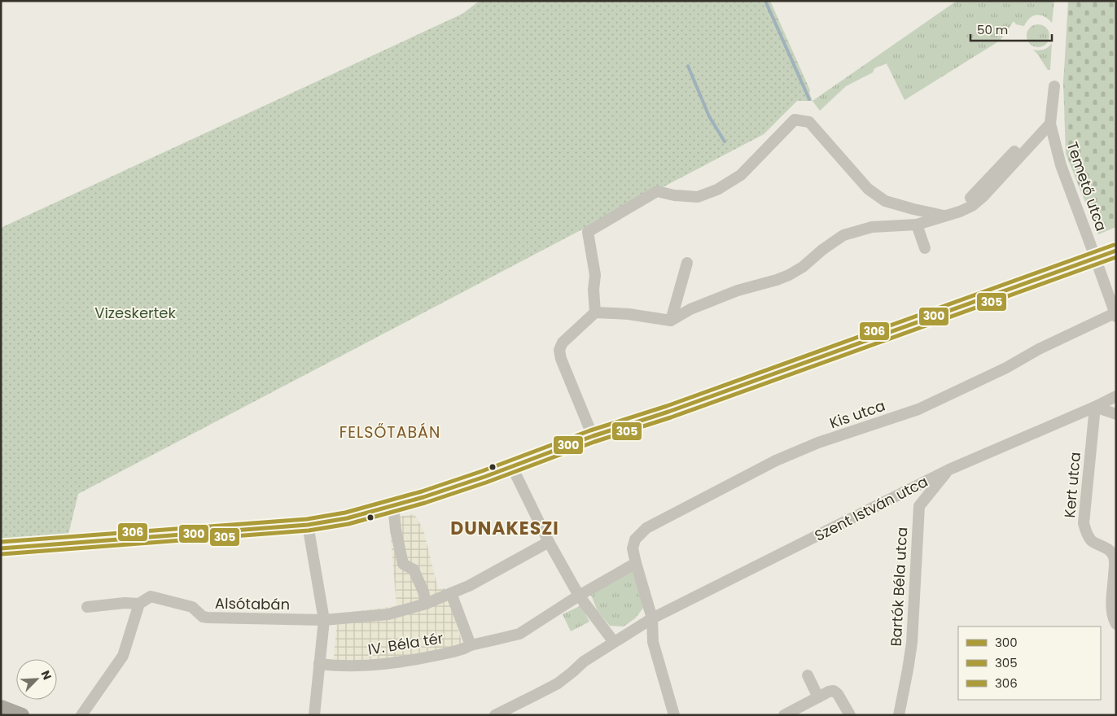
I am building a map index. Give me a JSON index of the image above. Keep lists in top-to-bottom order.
{
  "streets": {
    "street": [
      "Temető utca",
      "Kis utca",
      "Kert utca",
      "Szent István utca",
      "Bartók Béla utca",
      "Alsótabán",
      "IV. Béla tér"
    ]
  },
  "crossings": [
    ["Temető utca", "Kis utca"],
    ["Kis utca", "Szent István utca"],
    ["Kis utca", "IV. Béla tér"],
    ["Kert utca", "Szent István utca"],
    ["Szent István utca", "Bartók Béla utca"]
  ],
  "districts": ["FELSŐTABÁN", "DUNAKESZI"],
  "parks": ["Vizeskertek"],
  "lines": ["transit line 306", "transit line 300", "transit line 305"],
  "legend": ["300", "305", "306"],
  "scale_bar": "50 m",
  "north": "top right"
}
